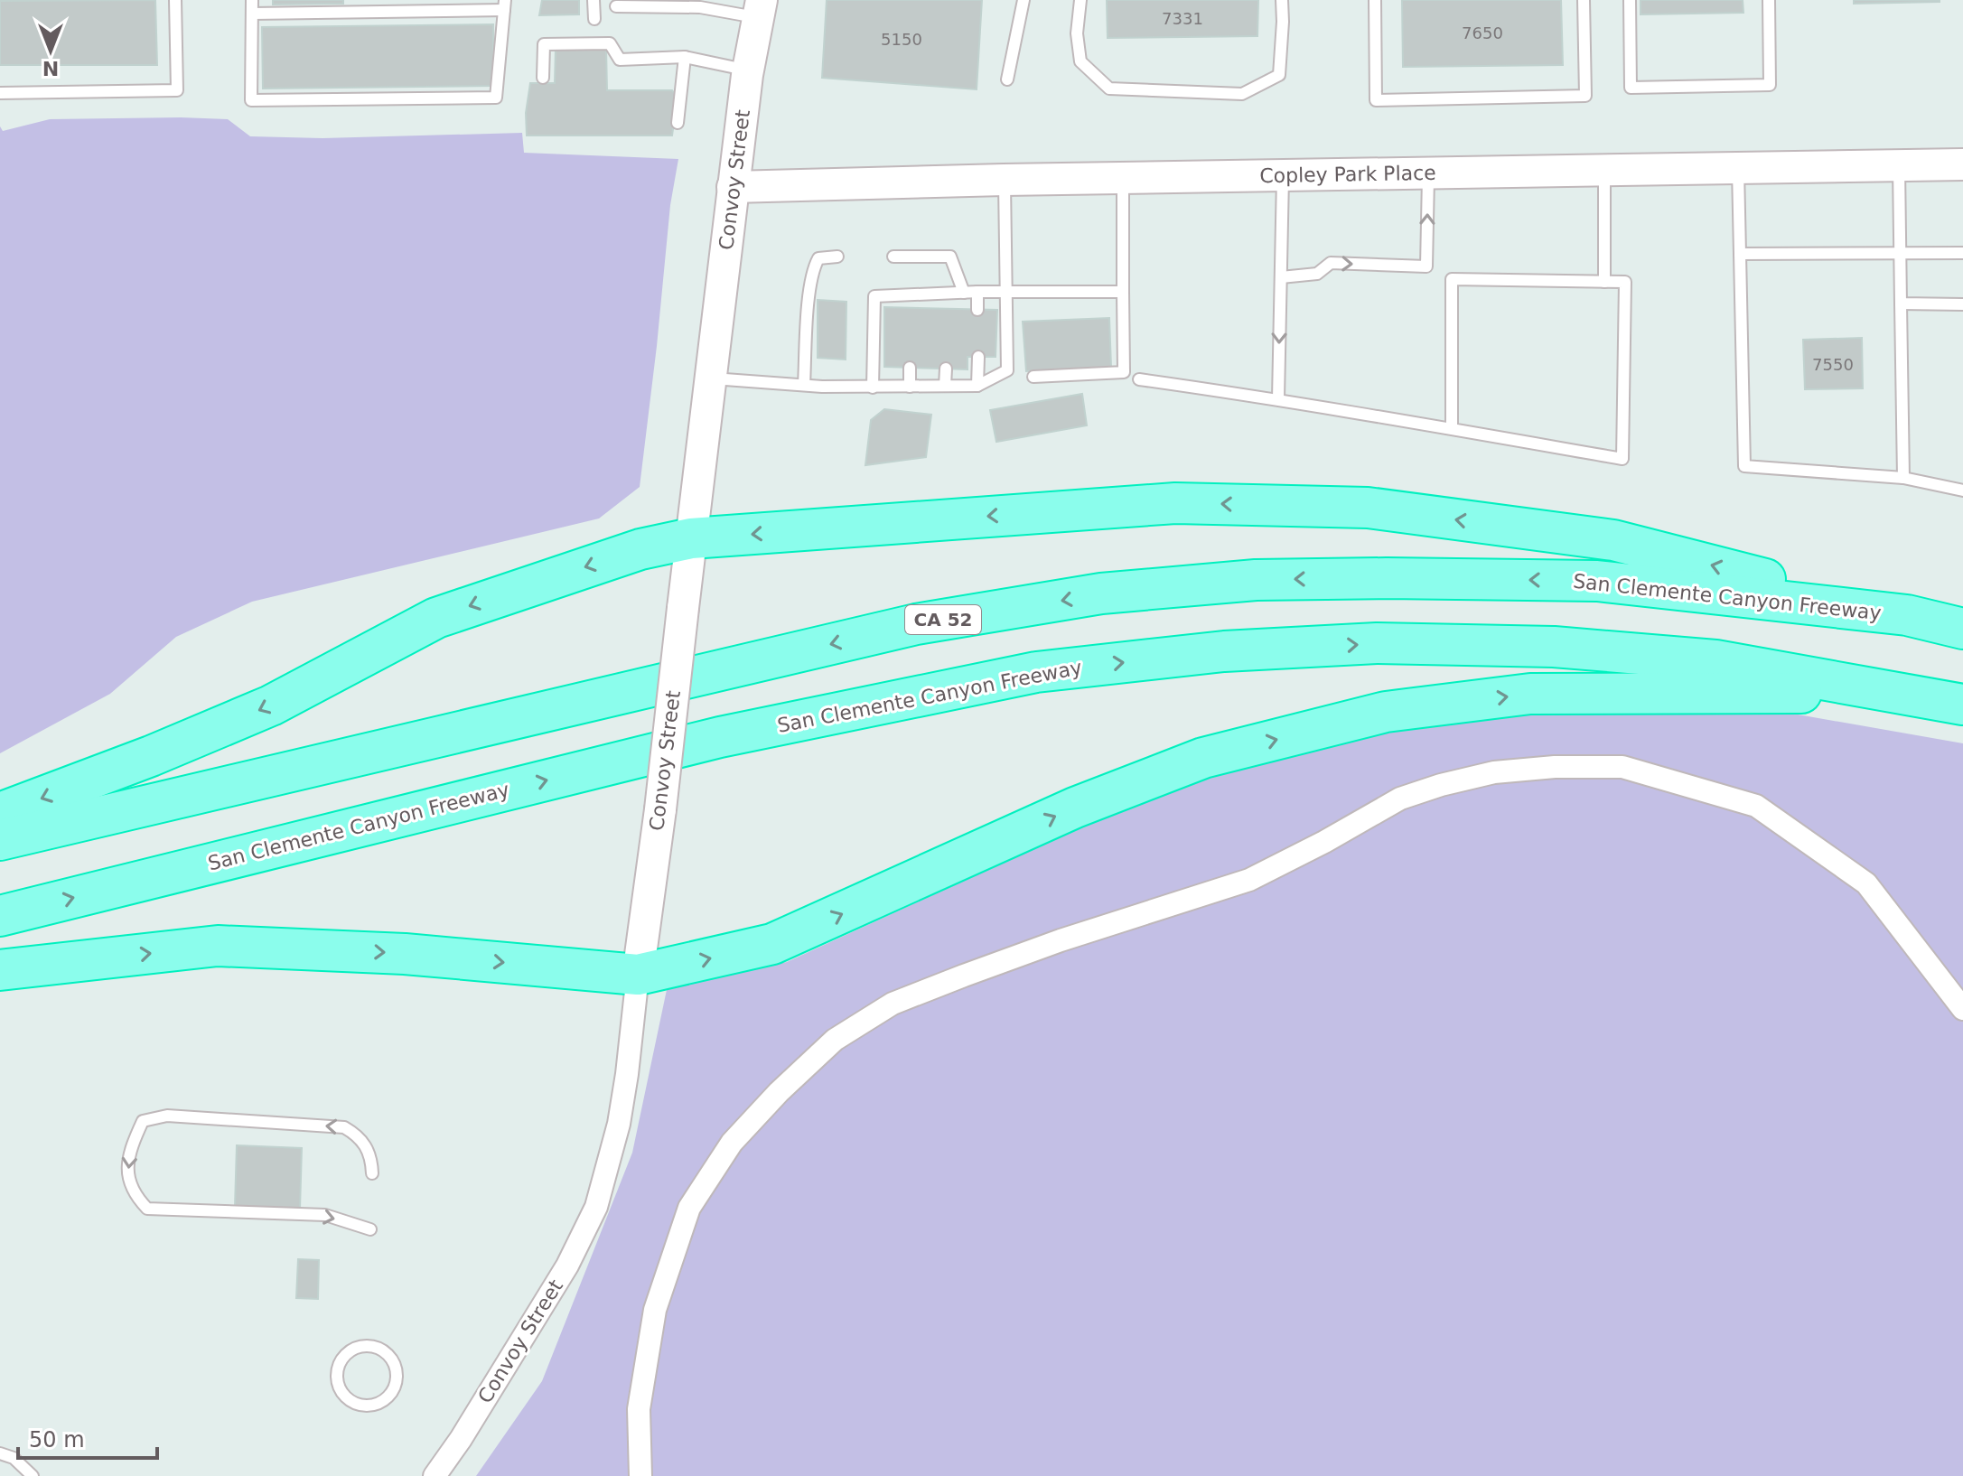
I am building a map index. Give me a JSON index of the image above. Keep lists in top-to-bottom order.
{
  "streets": {
    "highway": ["San Clemente Canyon Freeway", "CA 52"],
    "main road": ["Copley Park Place", "Convoy Street"]
  },
  "crossings": [
    ["Copley Park Place", "Convoy Street"]
  ],
  "house_numbers": [
    "7331",
    "7650",
    "5150",
    "7550"
  ],
  "scale_bar": "50 m",
  "north": "bottom"
}
